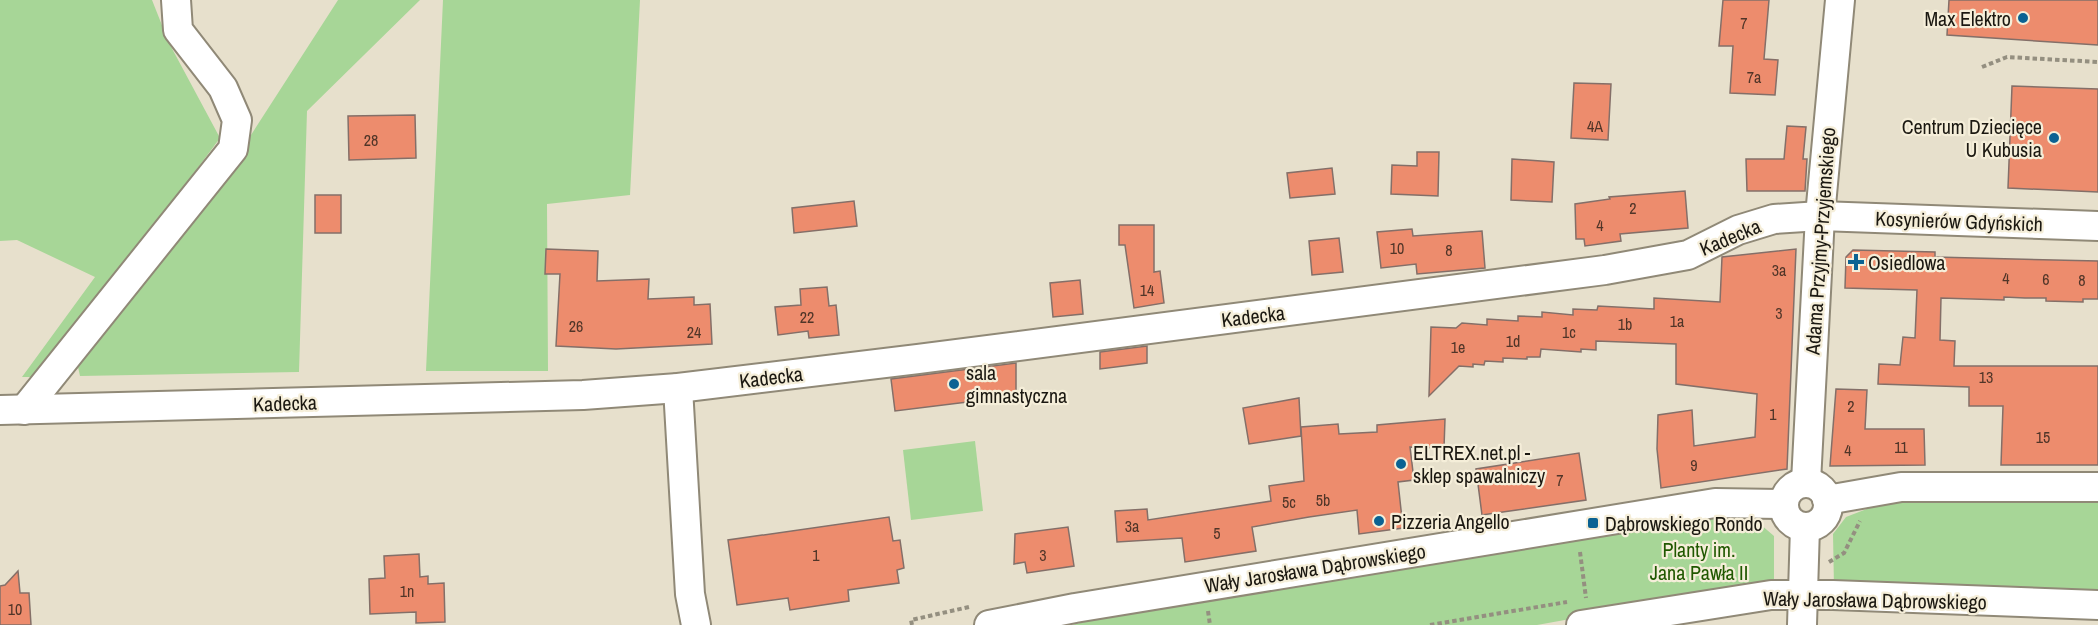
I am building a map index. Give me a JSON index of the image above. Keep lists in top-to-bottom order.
{
  "streets": {
    "street": [
      "Kosynierów Gdyńskich",
      "Kadecka",
      "Adama Przyjmy-Przyjemskiego",
      "Wały Jarosława Dąbrowskiego"
    ]
  },
  "crossings": [
    ["Kosynierów Gdyńskich", "Kadecka"],
    ["Kosynierów Gdyńskich", "Adama Przyjmy-Przyjemskiego"],
    ["Kadecka", "Adama Przyjmy-Przyjemskiego"],
    ["Adama Przyjmy-Przyjemskiego", "Wały Jarosława Dąbrowskiego"]
  ],
  "parks": ["Planty im. Jana Pawła II"],
  "places": {
    "other": [
      "Max Elektro",
      "Centrum Dziecięce U Kubusia",
      "sala gimnastyczna",
      "ELTREX.net.pl - sklep spawalniczy",
      "Pizzeria Angello"
    ],
    "health": ["Osiedlowa"],
    "transit": ["Dąbrowskiego Rondo"]
  },
  "house_numbers": [
    "7",
    "7a",
    "4A",
    "28",
    "2",
    "4",
    "10",
    "8",
    "3a",
    "4",
    "6",
    "8",
    "14",
    "3",
    "22",
    "1a",
    "1b",
    "26",
    "24",
    "1c",
    "1d",
    "1e",
    "13",
    "2",
    "1",
    "15",
    "11",
    "4",
    "9",
    "7",
    "5b",
    "5c",
    "3a",
    "5",
    "1",
    "3",
    "1n",
    "10"
  ]
}
